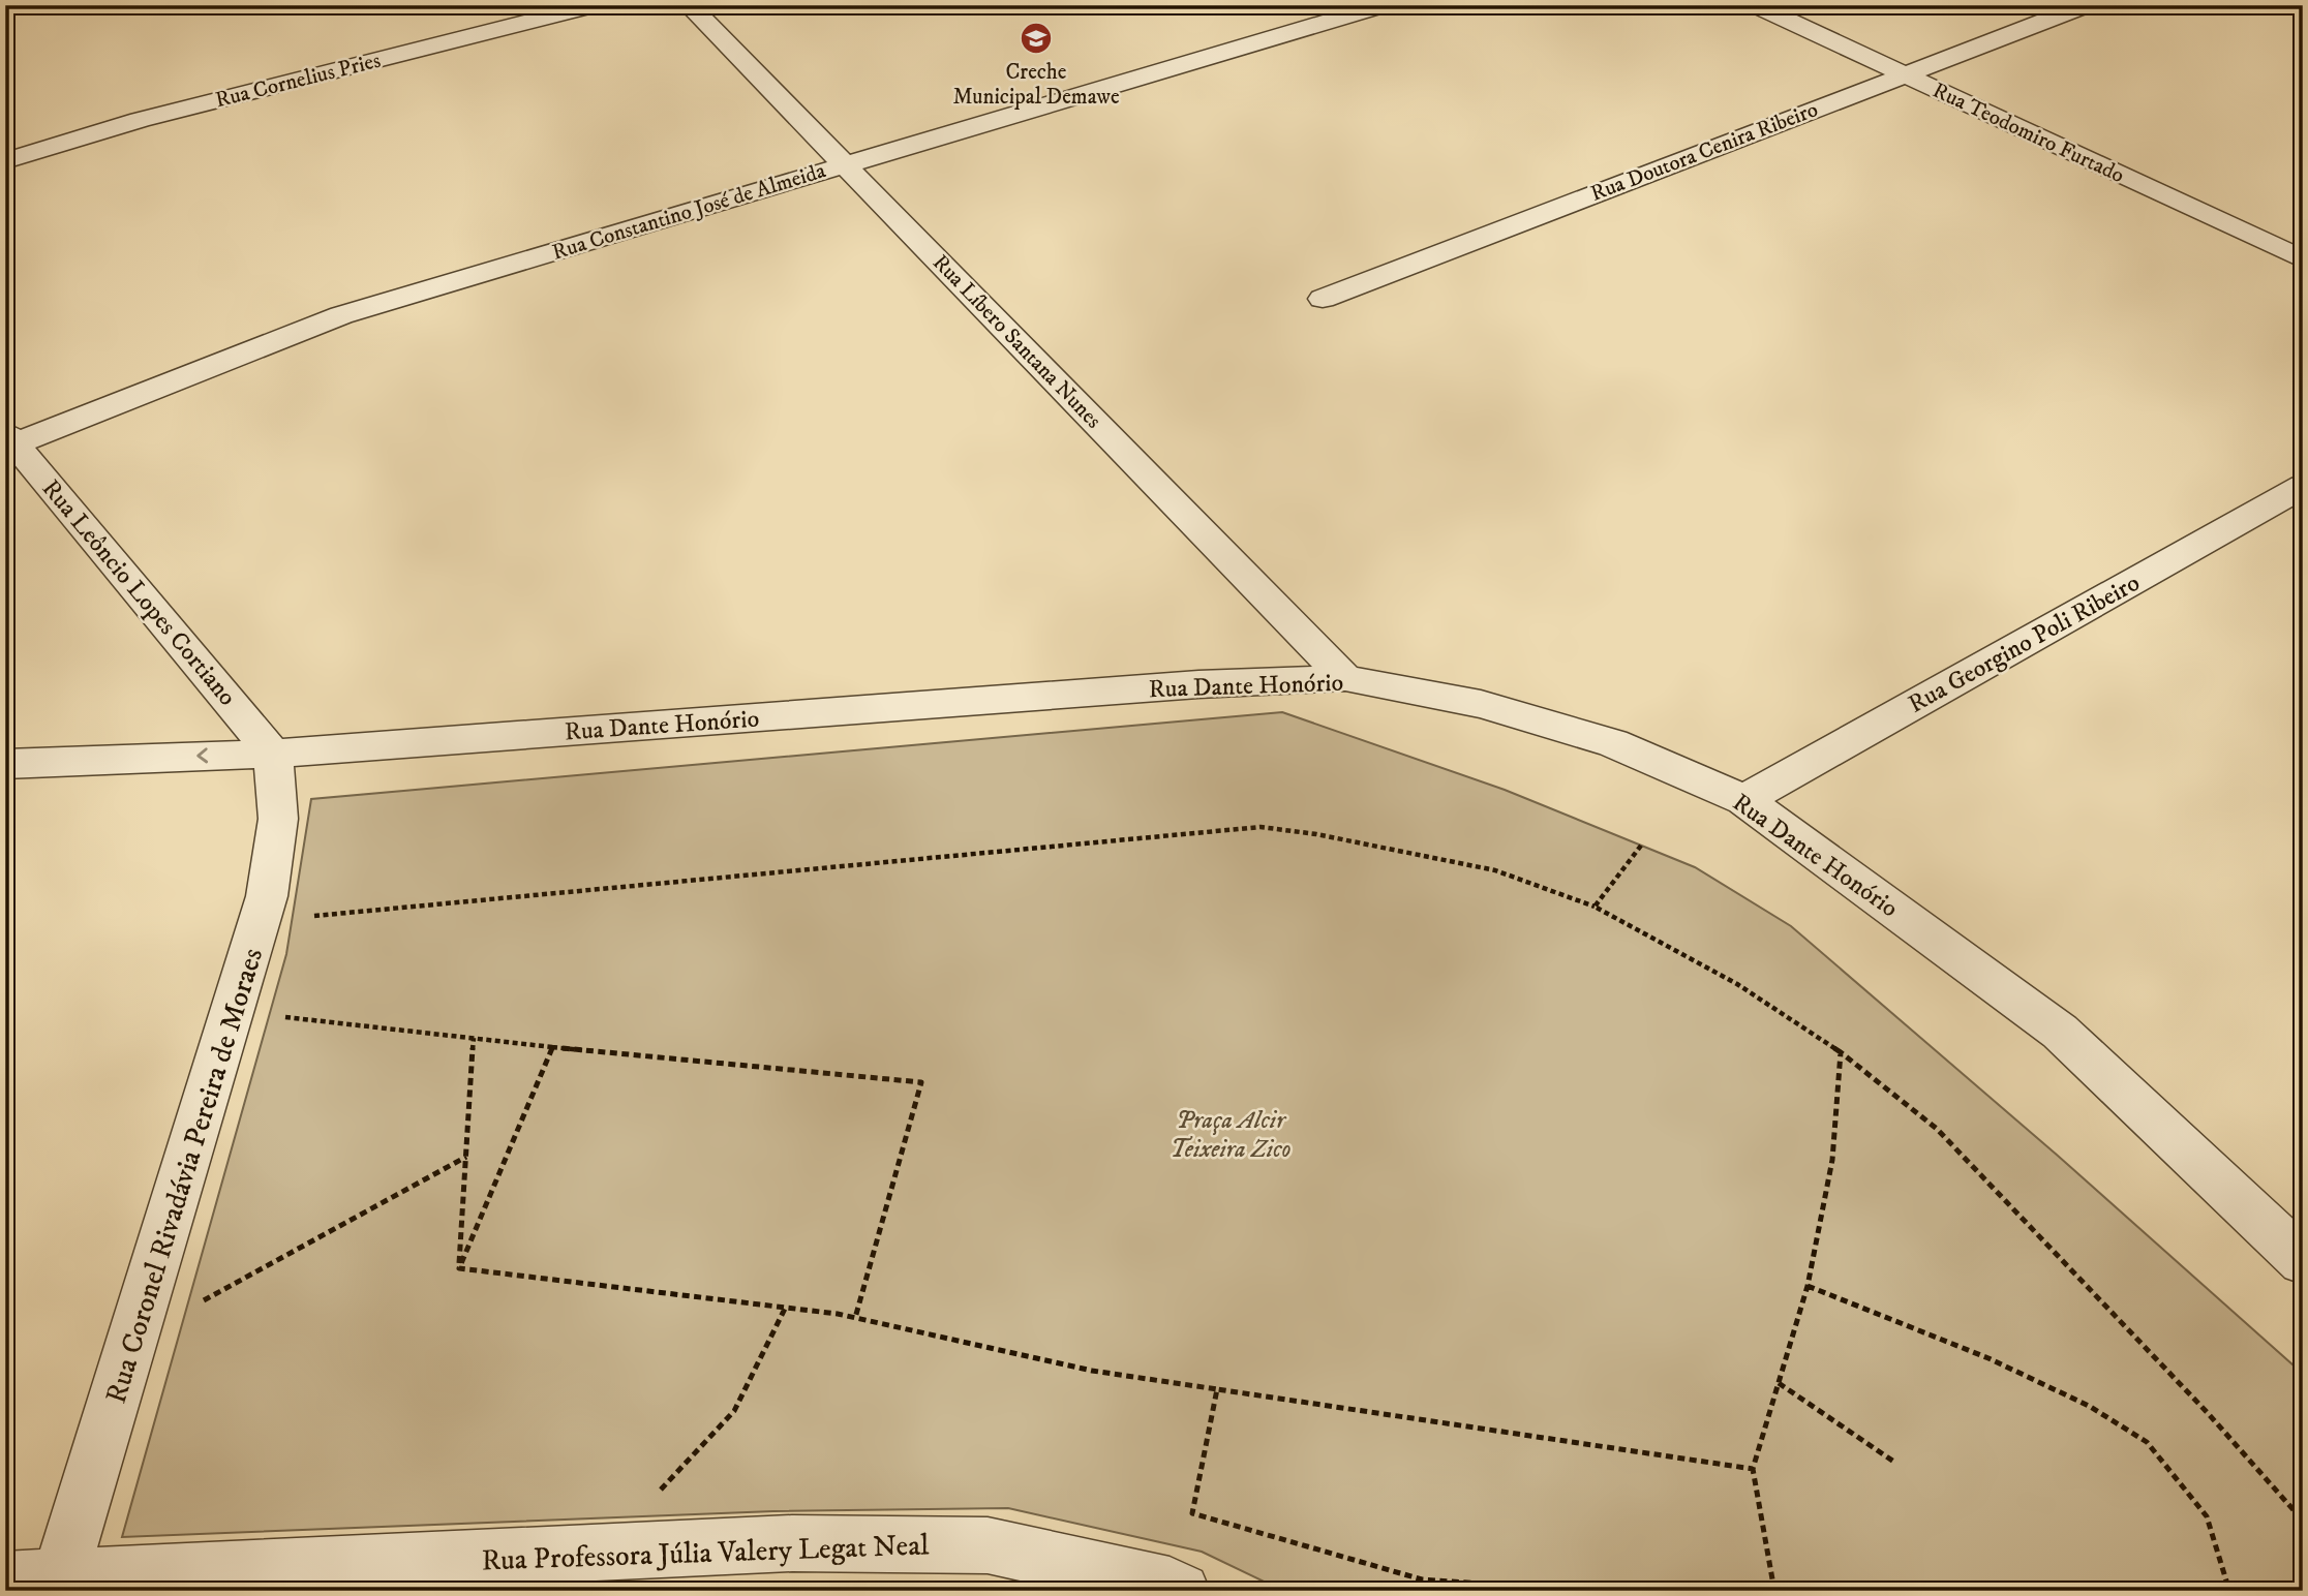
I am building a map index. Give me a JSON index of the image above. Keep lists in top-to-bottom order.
{
  "streets": {
    "street": [
      "Rua Cornelius Pries",
      "Rua Teodomiro Furtado",
      "Rua Doutora Cenira Ribeiro",
      "Rua Constantino José de Almeida",
      "Rua Líbero Santana Nunes",
      "Rua Leôncio Lopes Cortiano",
      "Rua Georgino Poli Ribeiro",
      "Rua Dante Honório",
      "Rua Coronel Rivadávia Pereira de Moraes",
      "Rua Professora Júlia Valery Legat Neal"
    ]
  },
  "crossings": [
    ["Rua Teodomiro Furtado", "Rua Doutora Cenira Ribeiro"],
    ["Rua Constantino José de Almeida", "Rua Líbero Santana Nunes"],
    ["Rua Constantino José de Almeida", "Rua Leôncio Lopes Cortiano"],
    ["Rua Líbero Santana Nunes", "Rua Dante Honório"],
    ["Rua Leôncio Lopes Cortiano", "Rua Dante Honório"],
    ["Rua Leôncio Lopes Cortiano", "Rua Coronel Rivadávia Pereira de Moraes"],
    ["Rua Georgino Poli Ribeiro", "Rua Dante Honório"],
    ["Rua Dante Honório", "Rua Coronel Rivadávia Pereira de Moraes"],
    ["Rua Coronel Rivadávia Pereira de Moraes", "Rua Professora Júlia Valery Legat Neal"]
  ],
  "parks": ["Praça Alcir Teixeira Zico"],
  "places": {
    "school or university": ["Creche Municipal Demawe"]
  }
}
